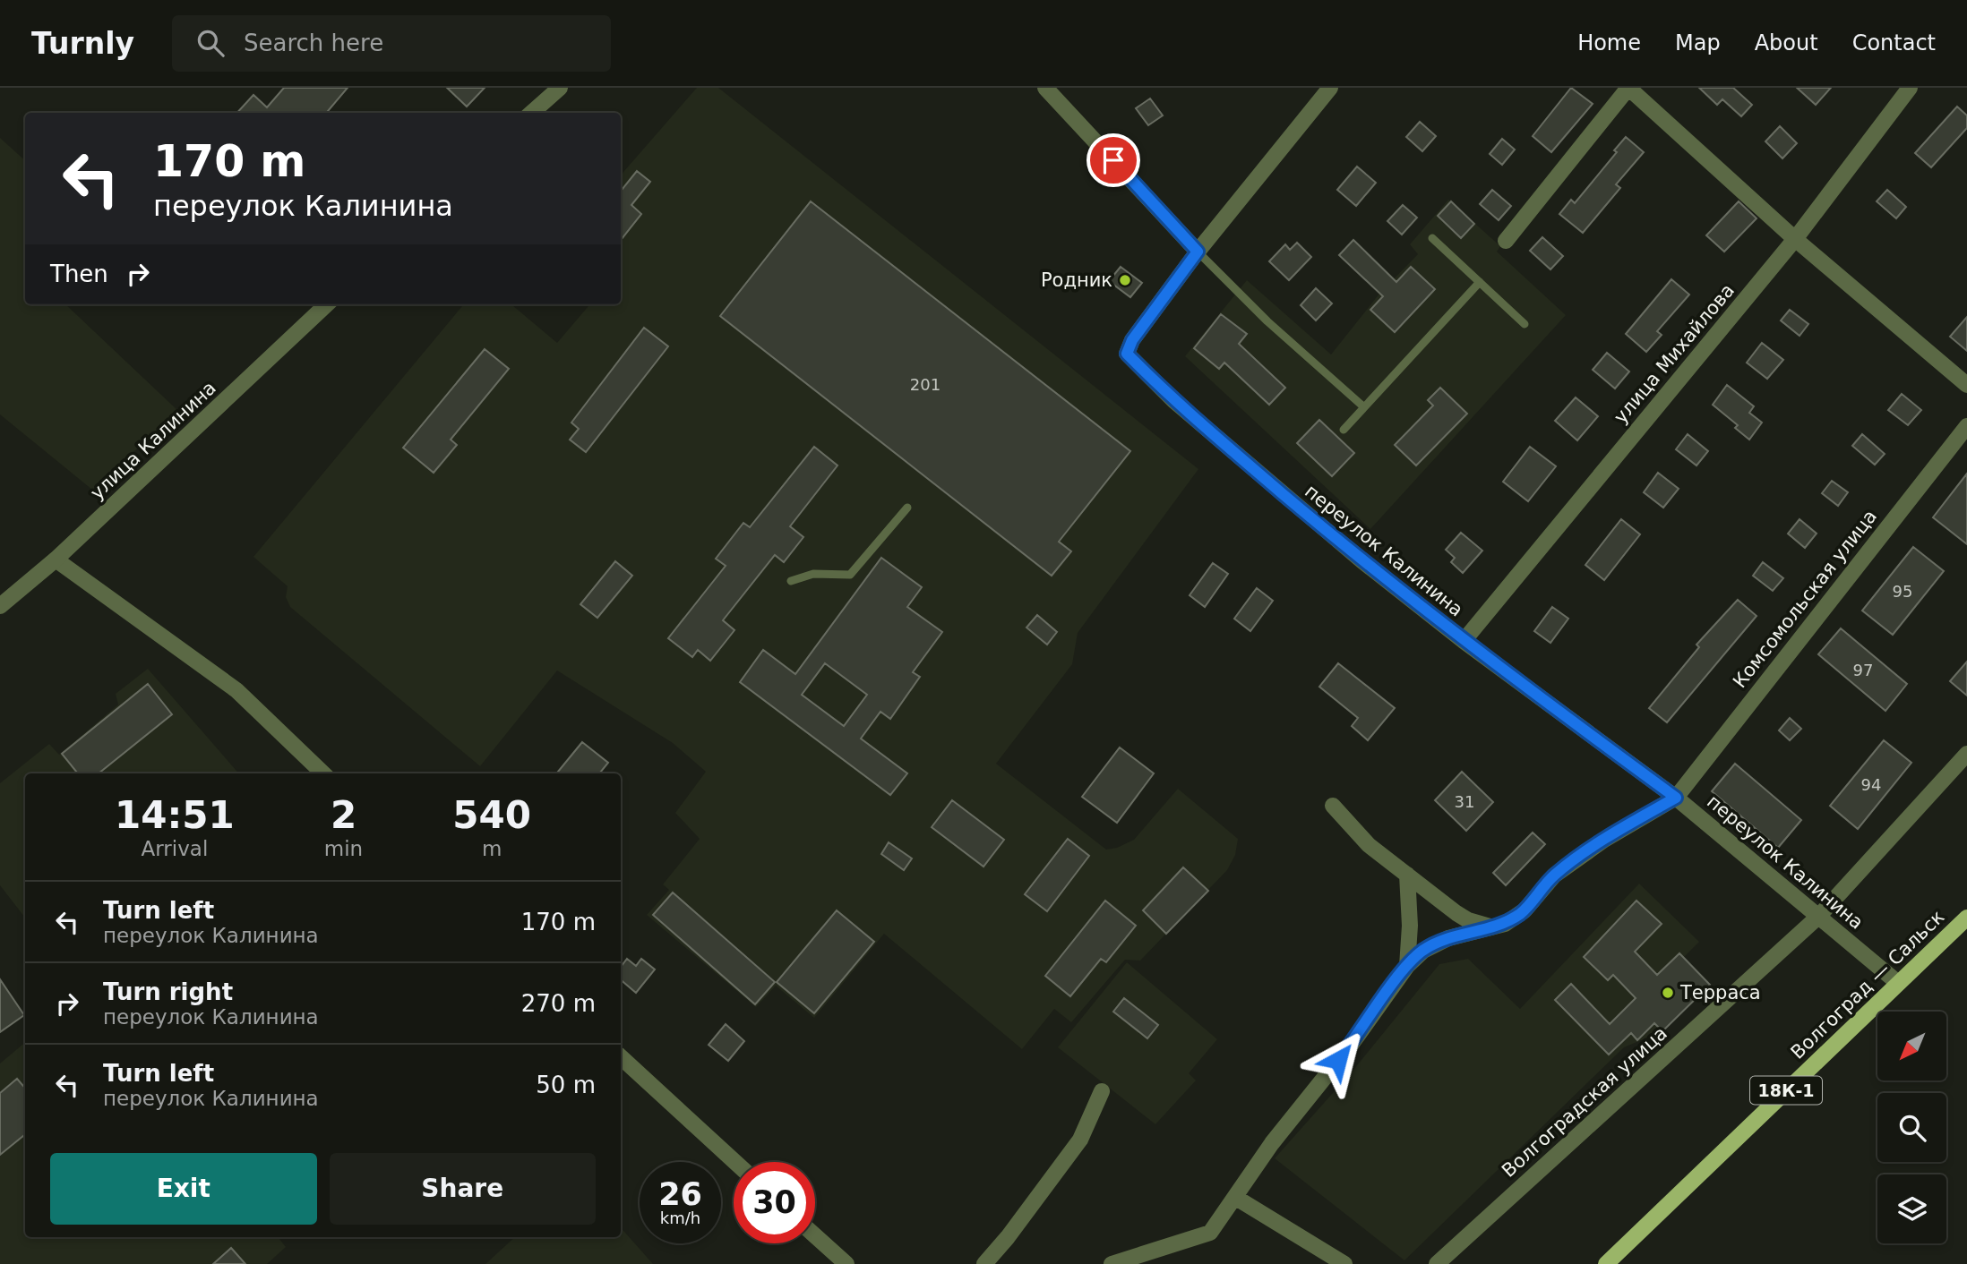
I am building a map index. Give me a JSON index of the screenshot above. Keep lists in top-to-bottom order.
{
  "streets": {
    "main road": ["Волгоград — Сальск", "18К-1"],
    "street": [
      "улица Михайлова",
      "улица Калинина",
      "переулок Калинина",
      "Комсомольская улица",
      "Волгоградская улица"
    ]
  },
  "crossings": [
    ["улица Михайлова", "переулок Калинина"],
    ["переулок Калинина", "Комсомольская улица"],
    ["переулок Калинина", "Волгоград — Сальск"],
    ["переулок Калинина", "Волгоградская улица"]
  ],
  "places": ["Родник", "Терраса"],
  "house_numbers": [
    "201",
    "95",
    "97",
    "94",
    "31"
  ],
  "north": "bottom left",
  "page": {
    "header": "Turnly",
    "search": "Search here",
    "nav": [
      "Home",
      "Map",
      "About",
      "Contact"
    ],
    "turn": ["170 m", "переулок Калинина"],
    "then": "Then",
    "eta": [
      "14:51",
      "Arrival",
      "2",
      "min",
      "540",
      "m"
    ],
    "list": [
      {
        "name": "Turn left",
        "note": "переулок Калинина",
        "value": "170 m"
      },
      {
        "name": "Turn right",
        "note": "переулок Калинина",
        "value": "270 m"
      },
      {
        "name": "Turn left",
        "note": "переулок Калинина",
        "value": "50 m"
      }
    ],
    "buttons": ["Exit", "Share"],
    "speed": "26 km/h",
    "limit": "30"
  }
}
